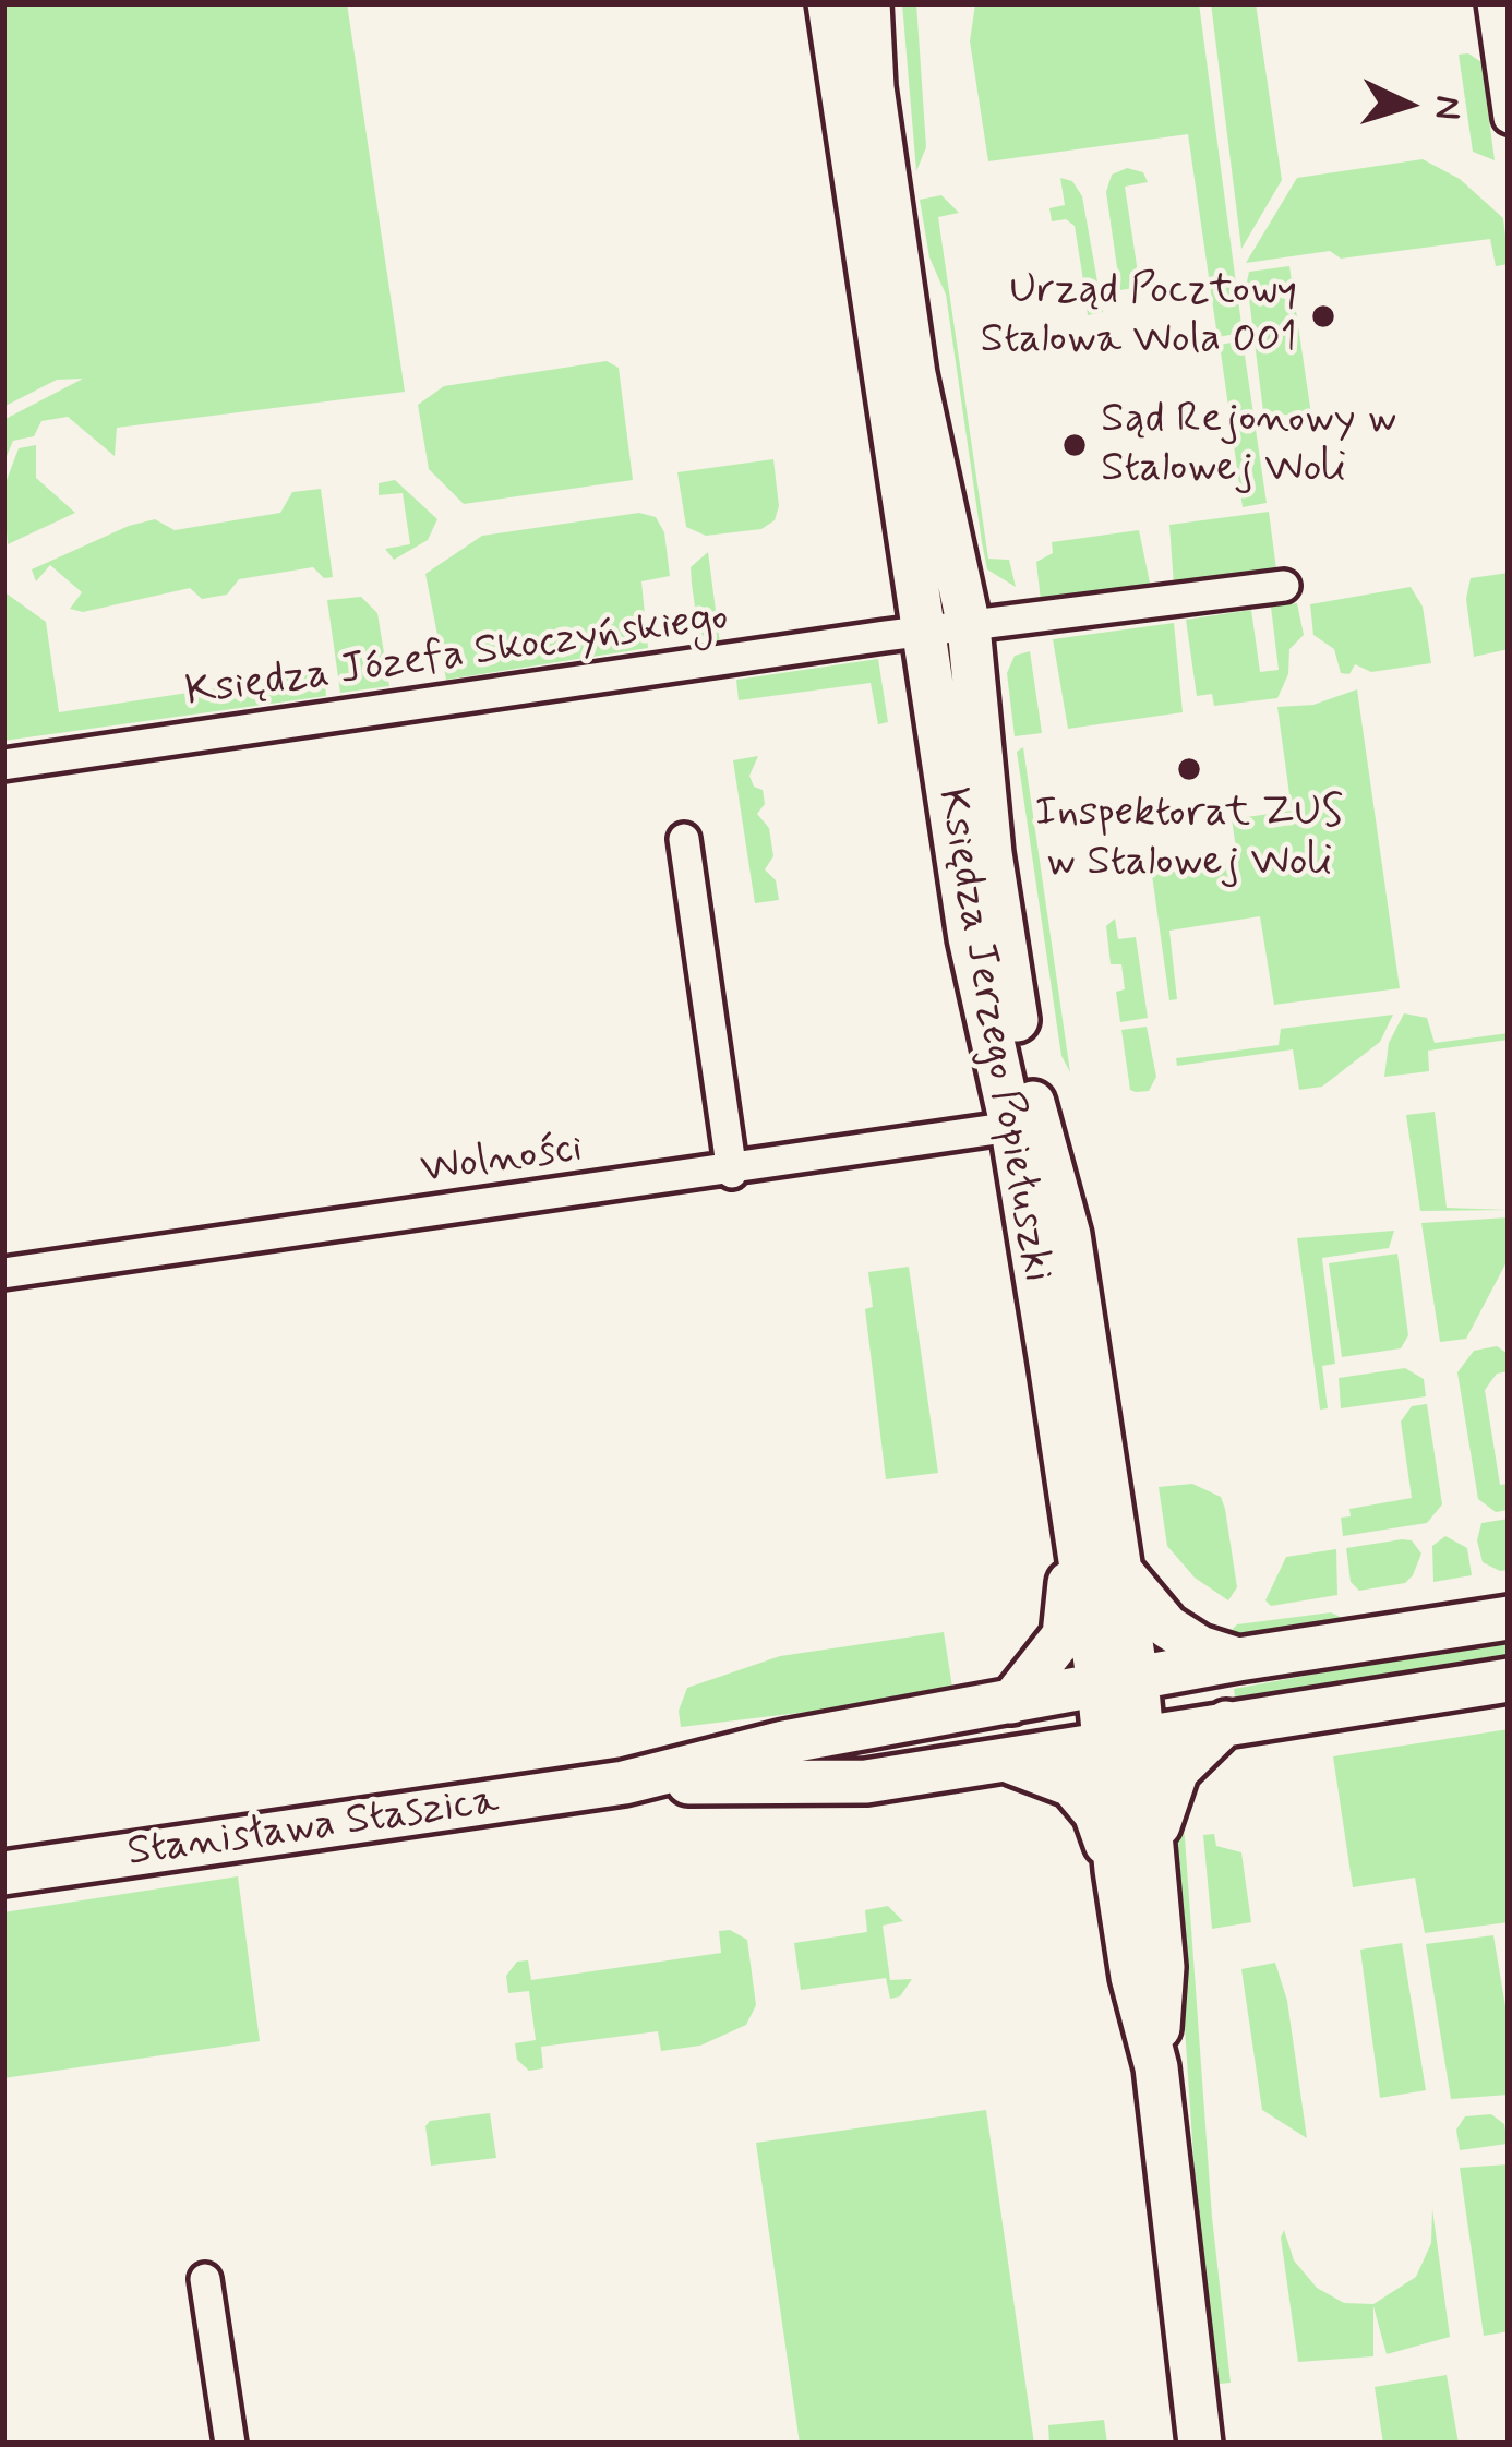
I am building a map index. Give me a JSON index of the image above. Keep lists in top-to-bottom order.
{
  "streets": {
    "street": [
      "Księdza Józefa Skoczyńskiego",
      "Księdza Jerzego Popiełuszki",
      "Wolności",
      "Stanisława Staszica"
    ]
  },
  "crossings": [
    ["Księdza Józefa Skoczyńskiego", "Księdza Jerzego Popiełuszki"],
    ["Księdza Jerzego Popiełuszki", "Wolności"],
    ["Księdza Jerzego Popiełuszki", "Stanisława Staszica"]
  ],
  "places": ["Urząd Pocztowy Stalowa Wola 001", "Sąd Rejonowy w Stalowej Woli", "Inspektorat ZUS w Stalowej Woli"],
  "north": "right"
}
